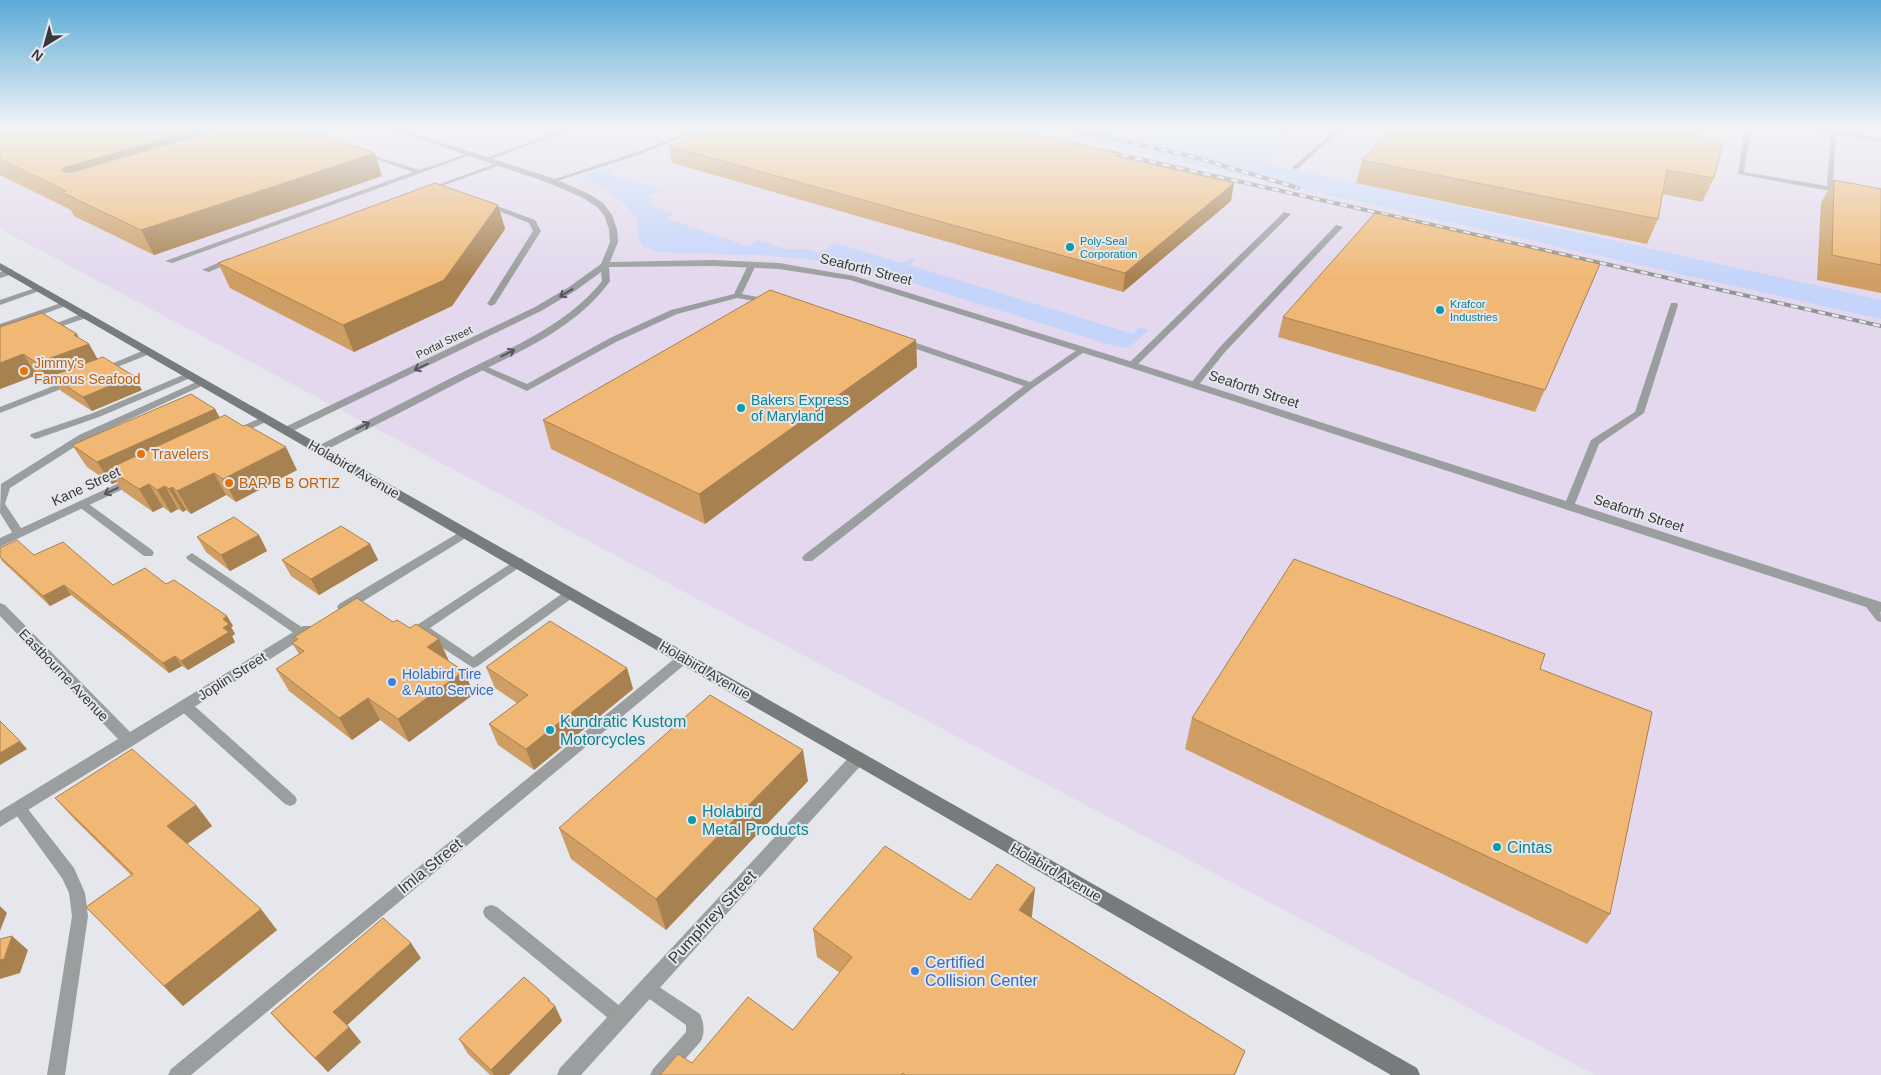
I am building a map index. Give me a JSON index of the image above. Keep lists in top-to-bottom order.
{
  "streets": {
    "main road": ["Holabird Avenue"],
    "street": [
      "Seaforth Street",
      "Portal Street",
      "Kane Street",
      "Eastbourne Avenue",
      "Joplin Street",
      "Pumphrey Street"
    ],
    "lane": ["Imla Street"]
  },
  "crossings": [
    ["Seaforth Street", "Portal Street"],
    ["Portal Street", "Holabird Avenue"],
    ["Holabird Avenue", "Imla Street"],
    ["Holabird Avenue", "Pumphrey Street"],
    ["Eastbourne Avenue", "Joplin Street"]
  ],
  "one_way": ["Kane Street"],
  "places": [
    "Poly-Seal Corporation",
    "Krafcor Industries",
    "Jimmy's Famous Seafood",
    "Bakers Express of Maryland",
    "Travelers",
    "BAR B B ORTIZ",
    "Holabird Tire & Auto Service",
    "Kundratic Kustom Motorcycles",
    "Holabird Metal Products",
    "Cintas",
    "Certified Collision Center"
  ],
  "north": "bottom left"
}
